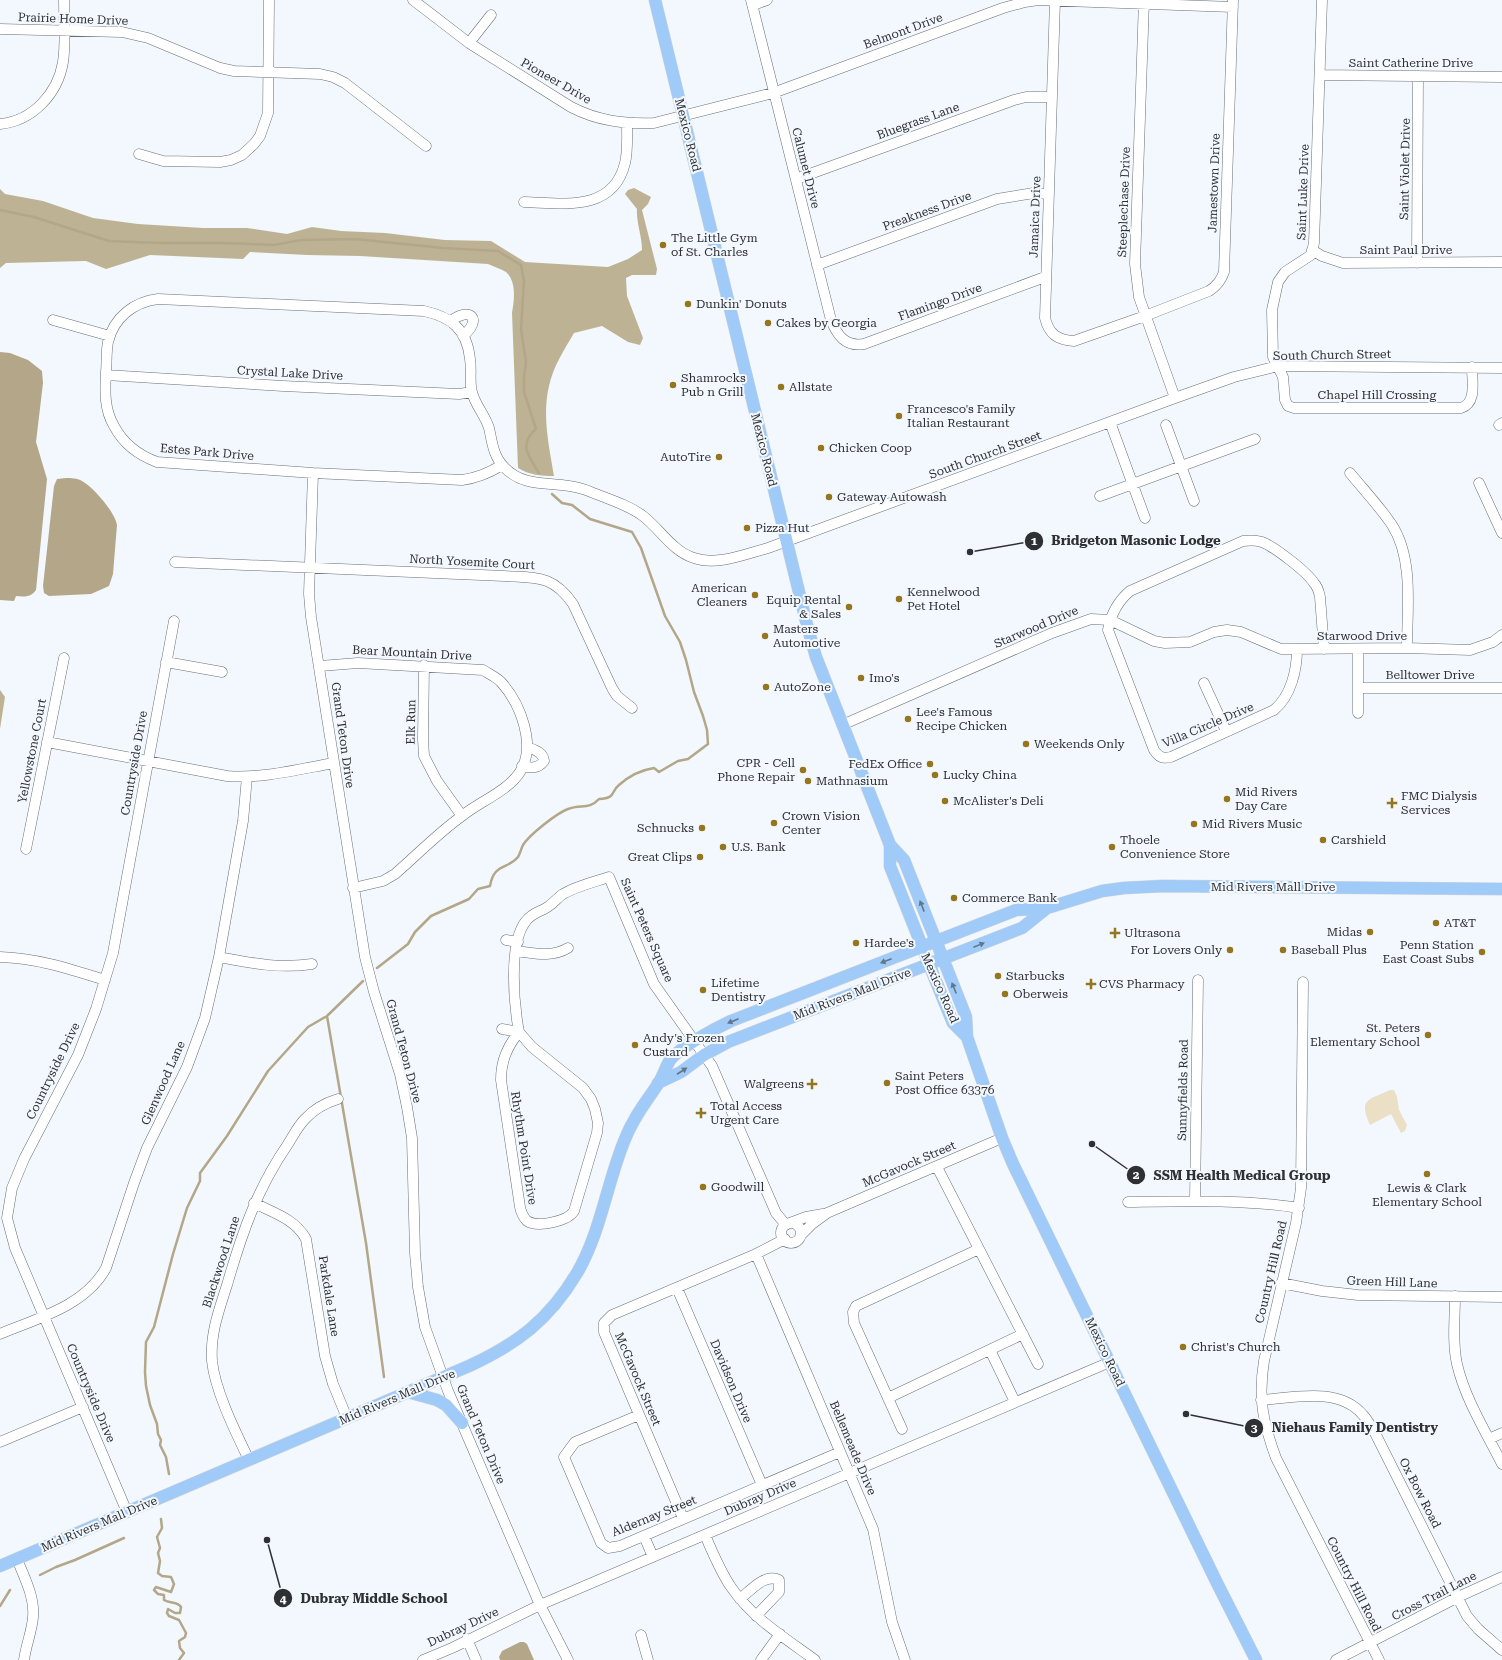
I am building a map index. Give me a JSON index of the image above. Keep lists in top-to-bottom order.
{
  "streets": {
    "main road": ["Mexico Road", "Mid Rivers Mall Drive"],
    "street": [
      "Prairie Home Drive",
      "Belmont Drive",
      "Saint Catherine Drive",
      "Pioneer Drive",
      "Bluegrass Lane",
      "Calumet Drive",
      "Saint Violet Drive",
      "Jamestown Drive",
      "Saint Luke Drive",
      "Steeplechase Drive",
      "Preakness Drive",
      "Jamaica Drive",
      "Saint Paul Drive",
      "Flamingo Drive",
      "South Church Street",
      "Crystal Lake Drive",
      "Chapel Hill Crossing",
      "Estes Park Drive",
      "North Yosemite Court",
      "Starwood Drive",
      "Bear Mountain Drive",
      "Belltower Drive",
      "Elk Run",
      "Villa Circle Drive",
      "Grand Teton Drive",
      "Yellowstone Court",
      "Countryside Drive",
      "Saint Peters Square",
      "Glenwood Lane",
      "Sunnyfields Road",
      "Rhythm Point Drive",
      "McGavock Street",
      "Blackwood Lane",
      "Country Hill Road",
      "Green Hill Lane",
      "Parkdale Lane",
      "Davidson Drive",
      "Bellemeade Drive",
      "Ox Bow Road",
      "Dubray Drive",
      "Aldernay Street",
      "Cross Trail Lane"
    ]
  },
  "crossings": [
    ["Belmont Drive", "Pioneer Drive"],
    ["Belmont Drive", "Mexico Road"],
    ["Belmont Drive", "Calumet Drive"],
    ["Belmont Drive", "Jamestown Drive"],
    ["Belmont Drive", "Steeplechase Drive"],
    ["Belmont Drive", "Jamaica Drive"],
    ["Saint Catherine Drive", "Saint Violet Drive"],
    ["Saint Catherine Drive", "Saint Luke Drive"],
    ["Pioneer Drive", "Mexico Road"],
    ["Bluegrass Lane", "Calumet Drive"],
    ["Bluegrass Lane", "Jamaica Drive"],
    ["Mexico Road", "South Church Street"],
    ["Mexico Road", "Starwood Drive"],
    ["Mexico Road", "Mid Rivers Mall Drive"],
    ["Mexico Road", "McGavock Street"],
    ["Mexico Road", "Dubray Drive"],
    ["Calumet Drive", "Preakness Drive"],
    ["Calumet Drive", "Flamingo Drive"],
    ["Saint Violet Drive", "Saint Paul Drive"],
    ["Jamestown Drive", "Steeplechase Drive"],
    ["Jamestown Drive", "Jamaica Drive"],
    ["Saint Luke Drive", "Saint Paul Drive"],
    ["Saint Luke Drive", "South Church Street"],
    ["Saint Luke Drive", "Chapel Hill Crossing"],
    ["Steeplechase Drive", "Jamaica Drive"],
    ["Steeplechase Drive", "South Church Street"],
    ["Preakness Drive", "Jamaica Drive"],
    ["Jamaica Drive", "Flamingo Drive"],
    ["South Church Street", "Chapel Hill Crossing"],
    ["South Church Street", "Estes Park Drive"],
    ["Crystal Lake Drive", "Estes Park Drive"],
    ["Estes Park Drive", "Grand Teton Drive"],
    ["North Yosemite Court", "Grand Teton Drive"],
    ["Starwood Drive", "Villa Circle Drive"],
    ["Bear Mountain Drive", "Elk Run"],
    ["Bear Mountain Drive", "Grand Teton Drive"],
    ["Grand Teton Drive", "Mid Rivers Mall Drive"],
    ["Grand Teton Drive", "Dubray Drive"],
    ["Countryside Drive", "Mid Rivers Mall Drive"],
    ["Countryside Drive", "Glenwood Lane"],
    ["Mid Rivers Mall Drive", "Saint Peters Square"],
    ["Mid Rivers Mall Drive", "Blackwood Lane"],
    ["Mid Rivers Mall Drive", "Parkdale Lane"],
    ["Saint Peters Square", "McGavock Street"],
    ["McGavock Street", "Davidson Drive"],
    ["McGavock Street", "Bellemeade Drive"],
    ["McGavock Street", "Aldernay Street"],
    ["Blackwood Lane", "Parkdale Lane"],
    ["Country Hill Road", "Green Hill Lane"],
    ["Country Hill Road", "Ox Bow Road"],
    ["Country Hill Road", "Cross Trail Lane"],
    ["Davidson Drive", "Aldernay Street"],
    ["Bellemeade Drive", "Dubray Drive"],
    ["Bellemeade Drive", "Aldernay Street"],
    ["Ox Bow Road", "Cross Trail Lane"]
  ],
  "places": {
    "other": [
      "The Little Gym of St. Charles",
      "Dunkin' Donuts",
      "Cakes by Georgia",
      "Shamrocks Pub n Grill",
      "Allstate",
      "Francesco's Family Italian Restaurant",
      "Chicken Coop",
      "AutoTire",
      "Gateway Autowash",
      "Pizza Hut",
      "Bridgeton Masonic Lodge",
      "American Cleaners",
      "Kennelwood Pet Hotel",
      "Equip Rental & Sales",
      "Masters Automotive",
      "Imo's",
      "AutoZone",
      "Lee's Famous Recipe Chicken",
      "Weekends Only",
      "FedEx Office",
      "CPR - Cell Phone Repair",
      "Lucky China",
      "Mathnasium",
      "Mid Rivers Day Care",
      "McAlister's Deli",
      "Crown Vision Center",
      "Mid Rivers Music",
      "Schnucks",
      "Carshield",
      "U.S. Bank",
      "Thoele Convenience Store",
      "Great Clips",
      "Commerce Bank",
      "AT&T",
      "Midas",
      "Hardee's",
      "For Lovers Only",
      "Baseball Plus",
      "Penn Station East Coast Subs",
      "Starbucks",
      "Lifetime Dentistry",
      "Oberweis",
      "St. Peters Elementary School",
      "Andy's Frozen Custard",
      "Saint Peters Post Office 63376",
      "SSM Health Medical Group",
      "Lewis & Clark Elementary School",
      "Goodwill",
      "Christ's Church",
      "Niehaus Family Dentistry",
      "Dubray Middle School"
    ],
    "health": [
      "FMC Dialysis Services",
      "Ultrasona",
      "CVS Pharmacy",
      "Walgreens",
      "Total Access Urgent Care"
    ]
  }
}
